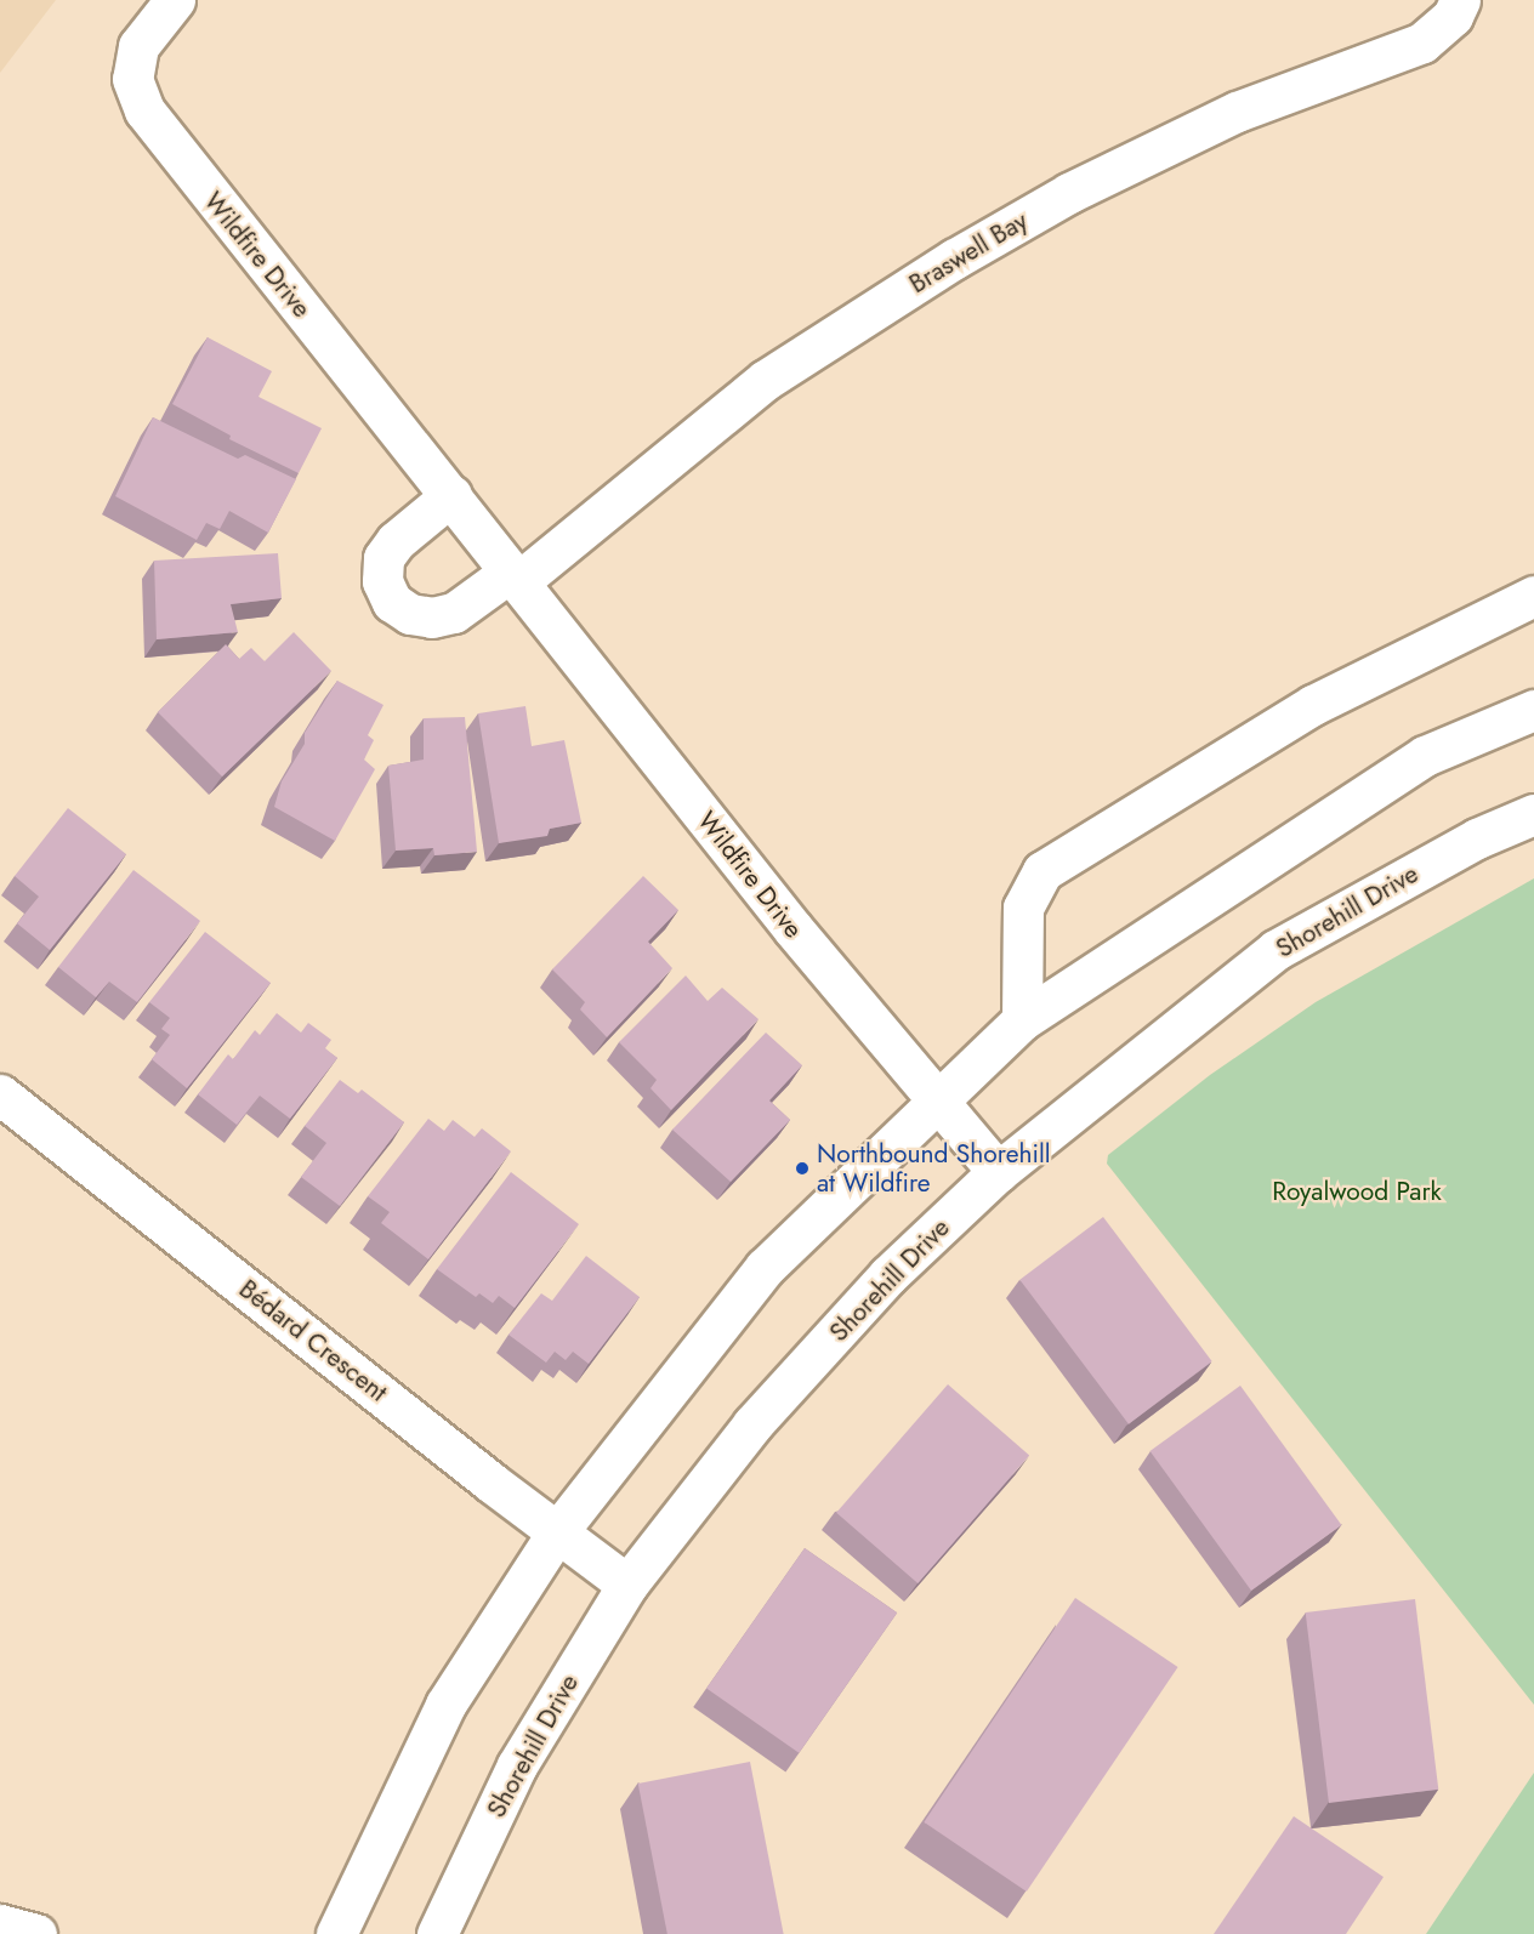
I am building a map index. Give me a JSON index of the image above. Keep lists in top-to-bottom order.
{
  "streets": {
    "street": [
      "Braswell Bay",
      "Wildfire Drive",
      "Shorehill Drive",
      "Bédard Crescent"
    ]
  },
  "crossings": [
    ["Braswell Bay", "Wildfire Drive"],
    ["Wildfire Drive", "Shorehill Drive"],
    ["Shorehill Drive", "Bédard Crescent"]
  ],
  "parks": ["Royalwood Park"],
  "places": ["Northbound Shorehill at Wildfire"]
}
